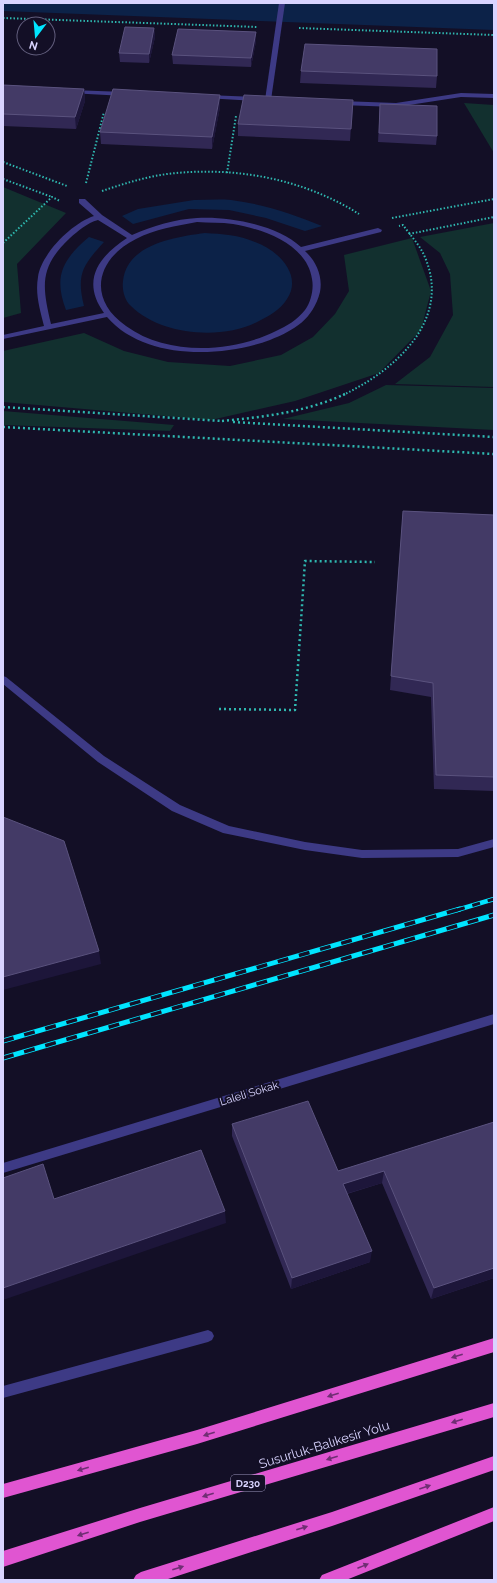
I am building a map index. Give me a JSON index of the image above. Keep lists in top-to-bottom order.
{
  "streets": {
    "highway": ["Susurluk-Balıkesir Yolu", "D230"],
    "street": ["Laleli Sokak"]
  },
  "north": "bottom"
}
